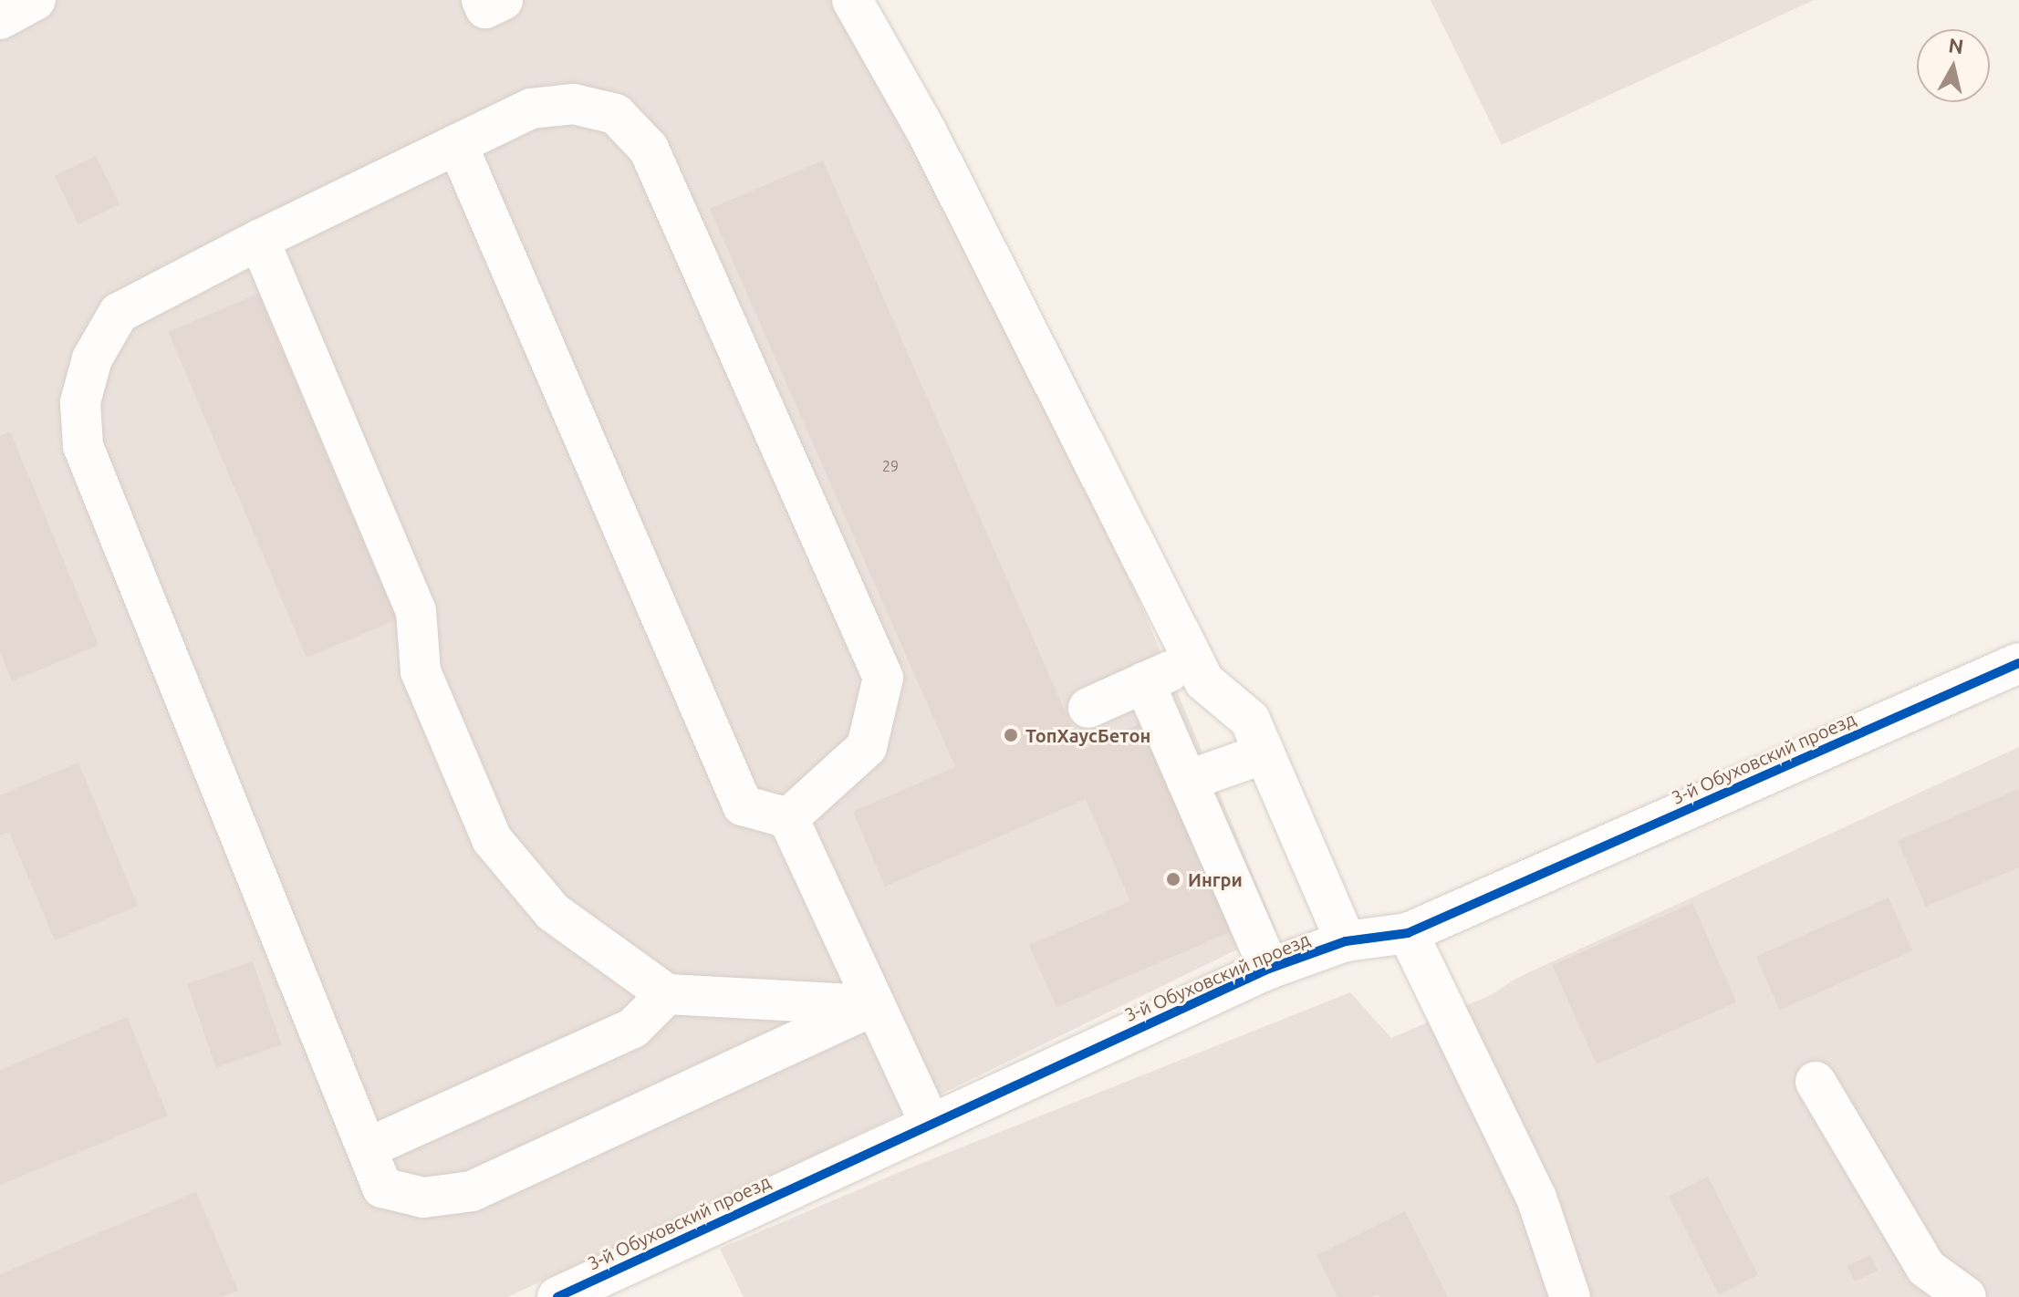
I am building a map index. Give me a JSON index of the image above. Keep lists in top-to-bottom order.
{
  "streets": {
    "street": ["3-й Обуховский проезд"]
  },
  "places": ["ТопХаусБетон", "Ингри"],
  "house_numbers": ["29"],
  "north": "top"
}
